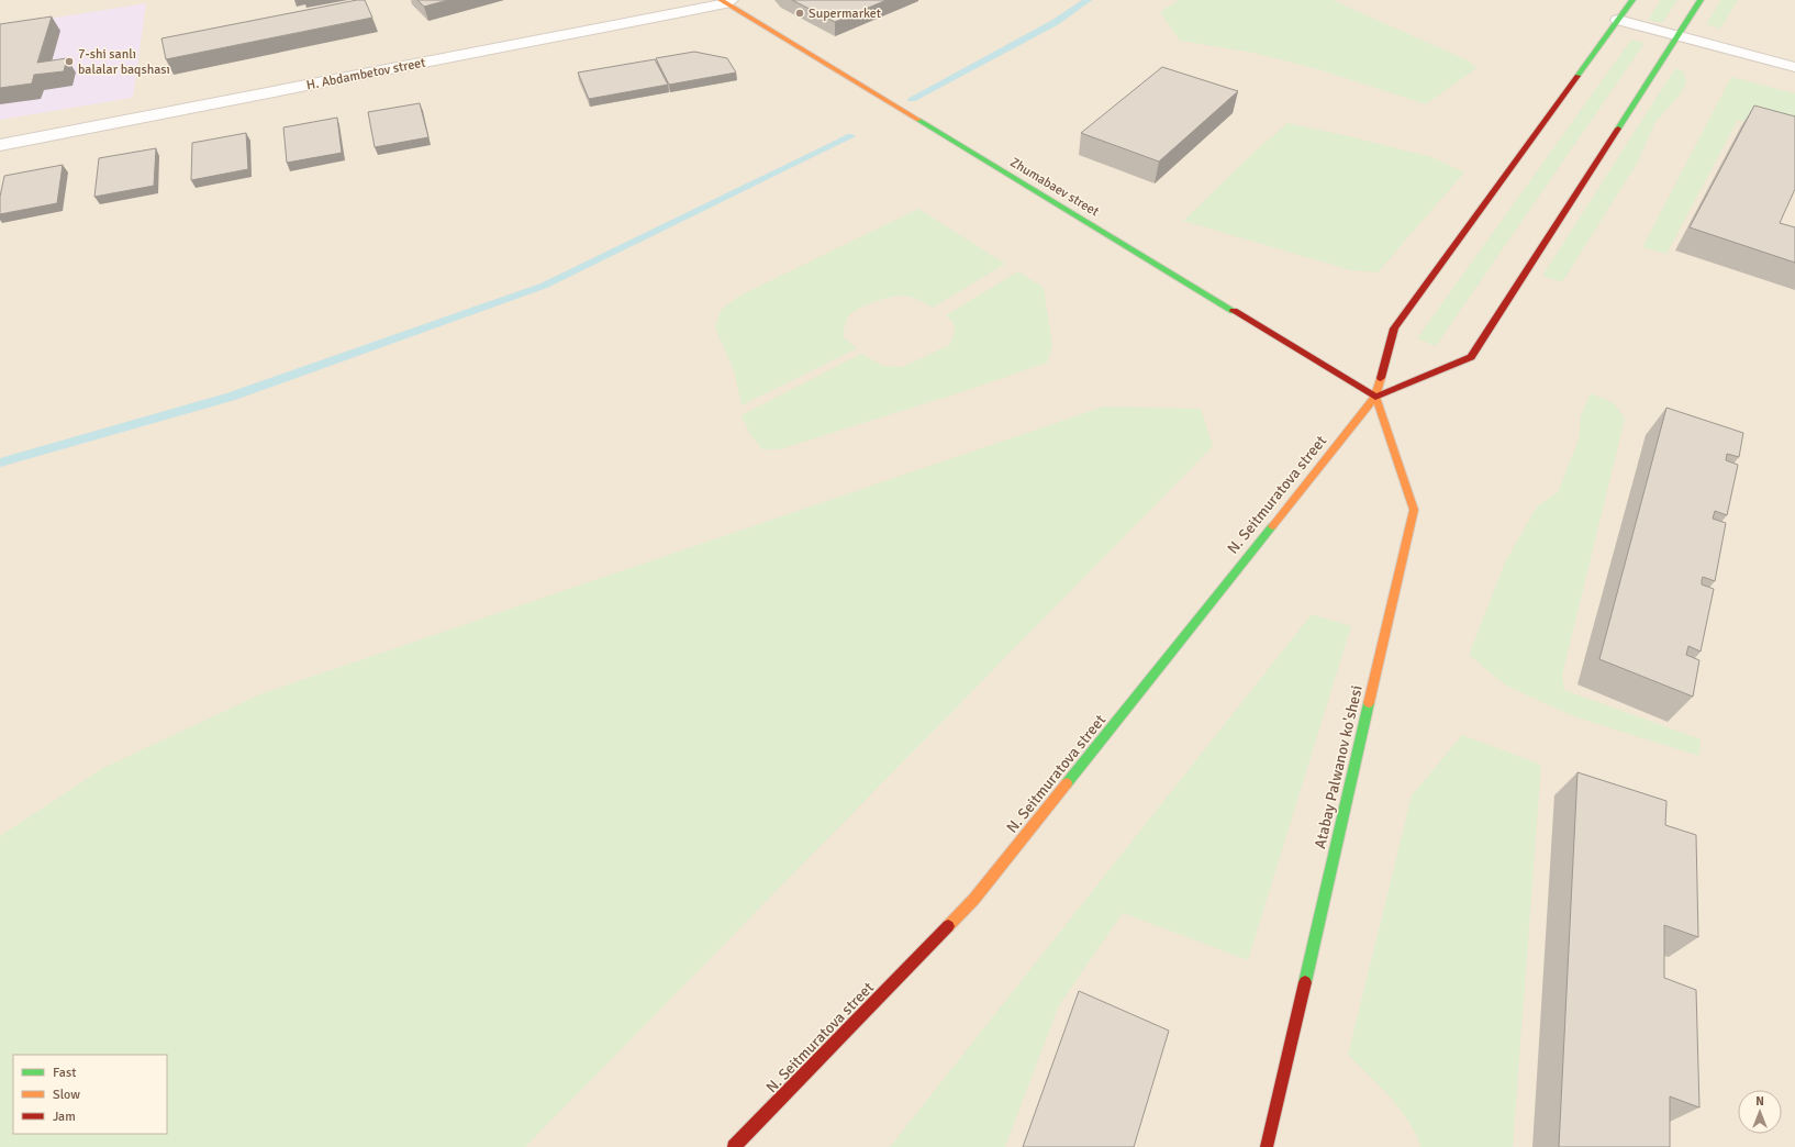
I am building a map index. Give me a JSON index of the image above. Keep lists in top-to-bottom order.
{
  "streets": {
    "street": [
      "H. Abdambetov street",
      "Zhumabaev street",
      "N. Seitmuratova street",
      "Atabay Palwanov ko'shesi"
    ]
  },
  "crossings": [
    ["H. Abdambetov street", "Zhumabaev street"],
    ["Zhumabaev street", "N. Seitmuratova street"],
    ["Zhumabaev street", "Atabay Palwanov ko'shesi"],
    ["N. Seitmuratova street", "Atabay Palwanov ko'shesi"]
  ],
  "places": ["Supermarket", "7-shi sanlı balalar baqshası"],
  "legend": ["Fast", "Slow", "Jam"],
  "north": "top"
}
